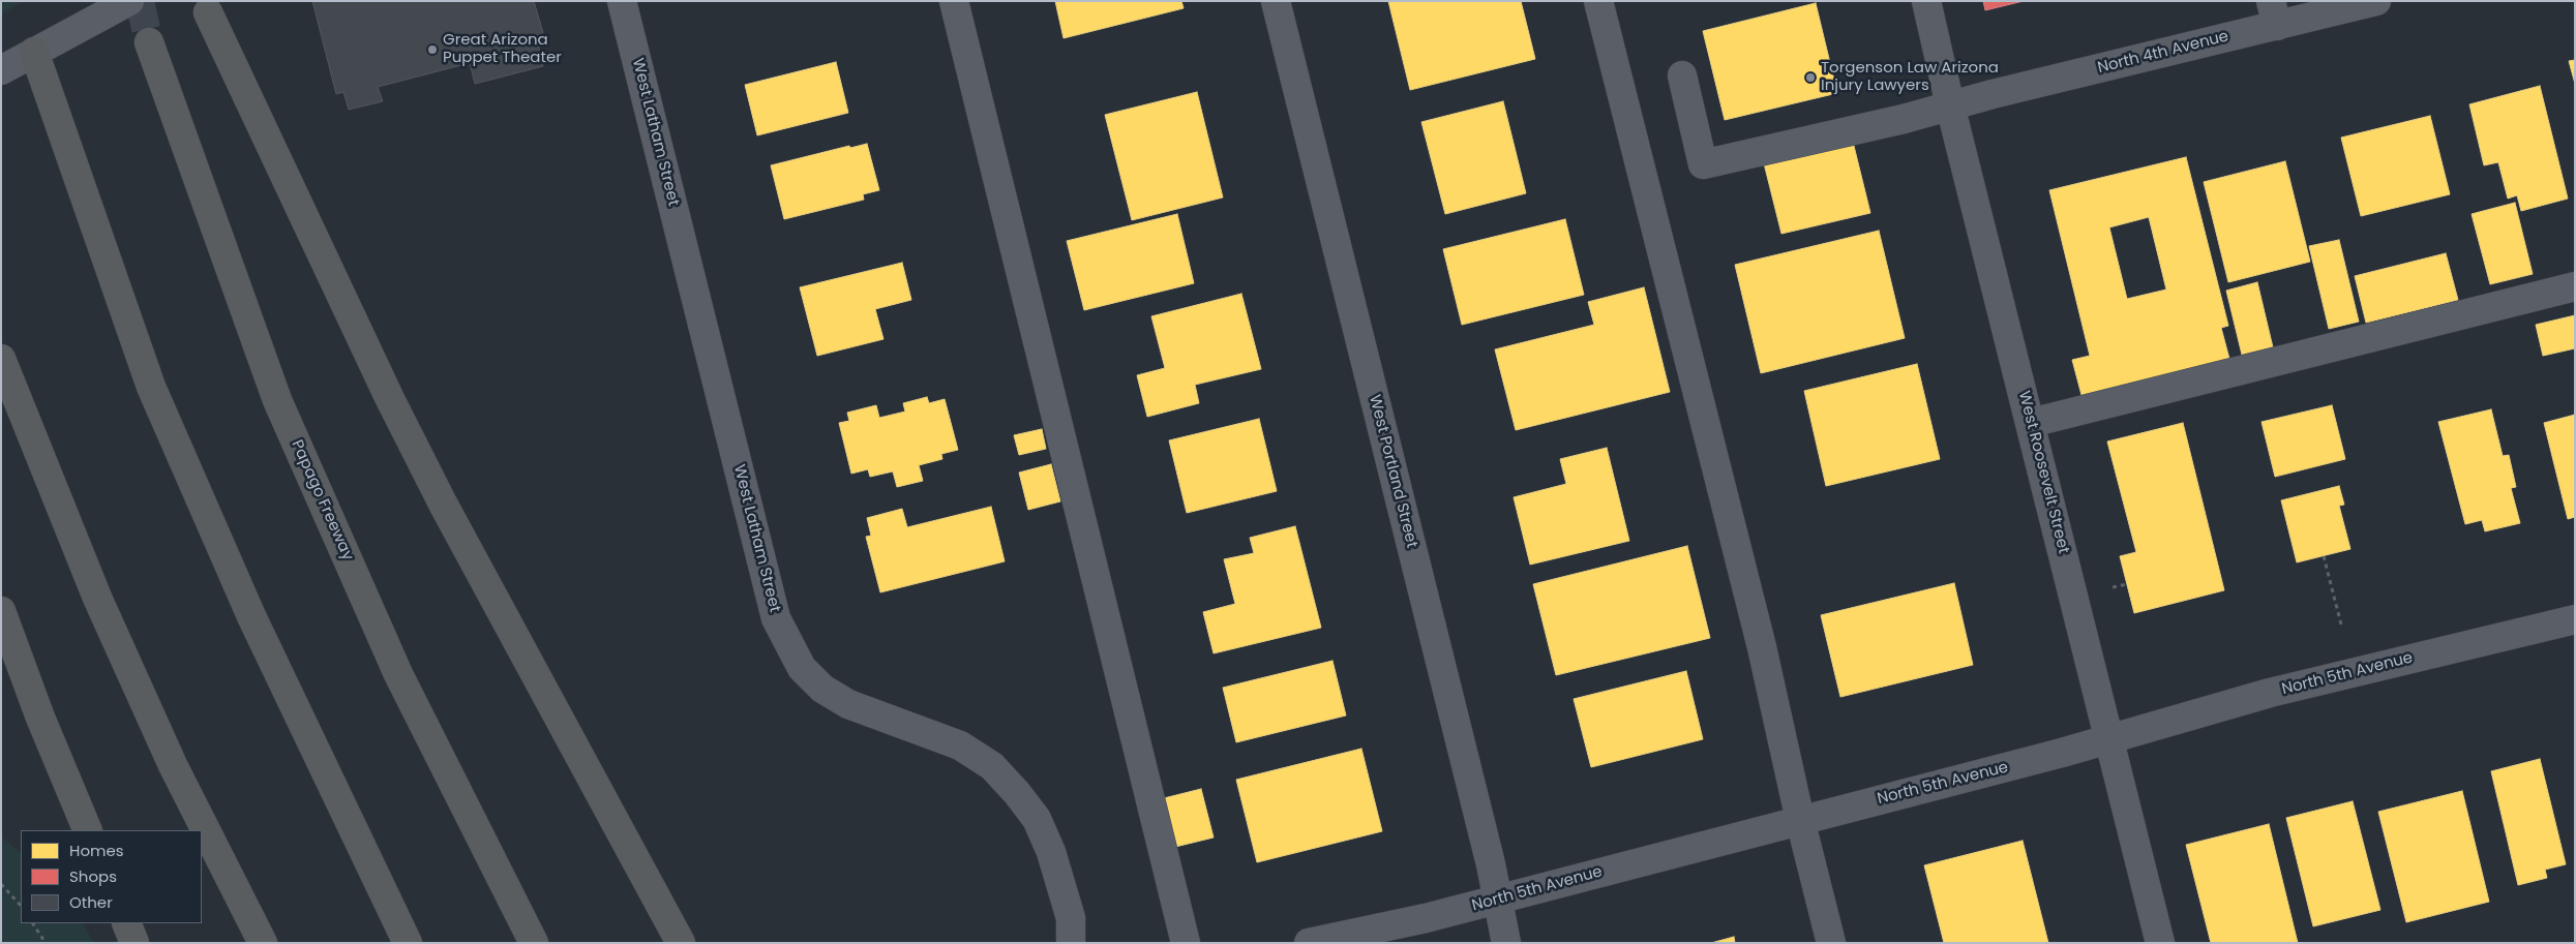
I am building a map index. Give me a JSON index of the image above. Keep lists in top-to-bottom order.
{
  "streets": {
    "highway": ["Papago Freeway"],
    "street": [
      "North 4th Avenue",
      "West Latham Street",
      "West Portland Street",
      "West Roosevelt Street",
      "North 5th Avenue"
    ]
  },
  "crossings": [
    ["North 4th Avenue", "West Roosevelt Street"],
    ["West Portland Street", "North 5th Avenue"],
    ["West Roosevelt Street", "North 5th Avenue"]
  ],
  "places": ["Great Arizona Puppet Theater", "Torgenson Law Arizona Injury Lawyers"],
  "legend": ["Homes", "Shops", "Other"]
}
